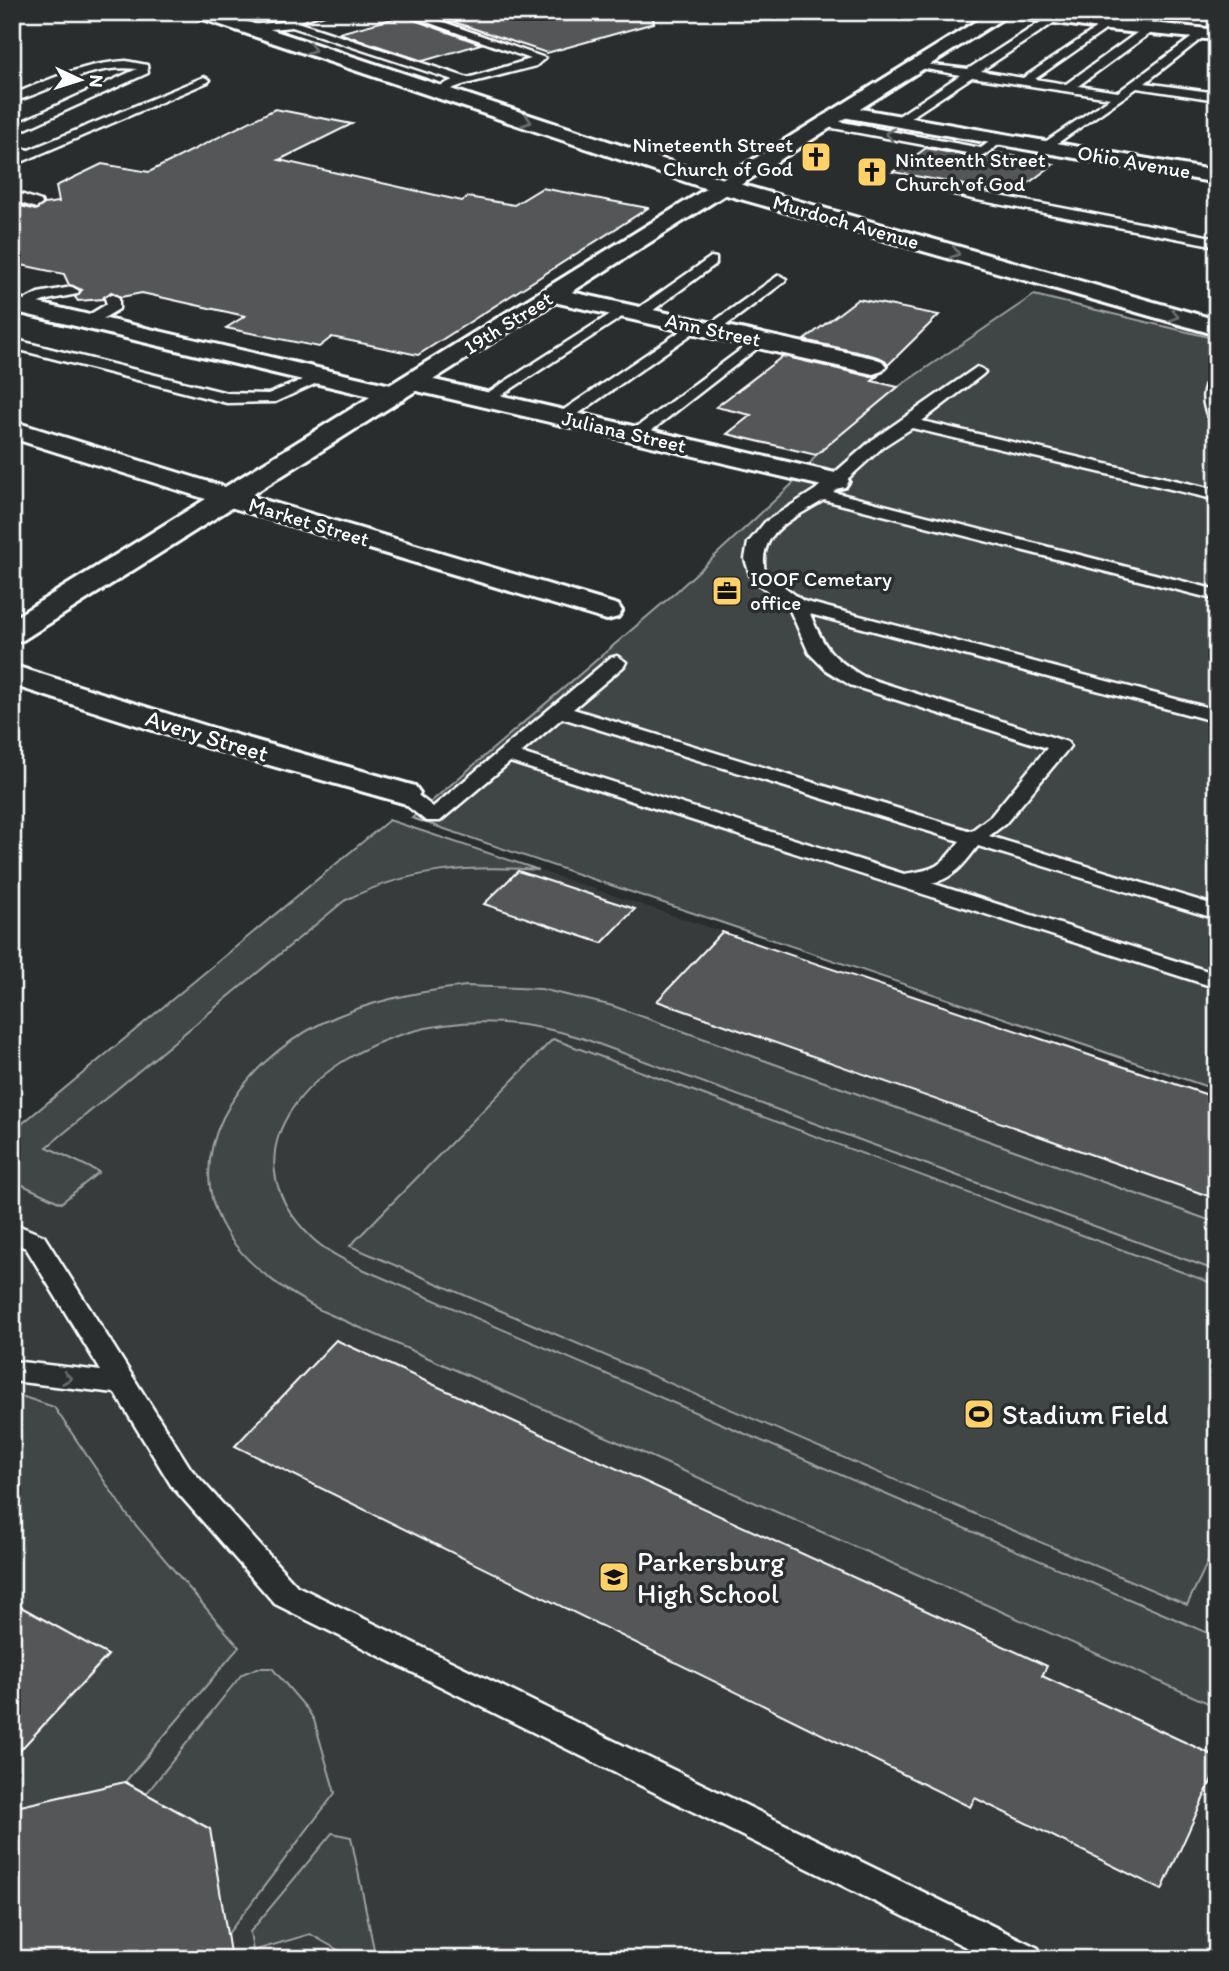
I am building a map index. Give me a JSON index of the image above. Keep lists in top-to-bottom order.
{
  "streets": {
    "street": [
      "Ohio Avenue",
      "Murdoch Avenue",
      "19th Street",
      "Ann Street",
      "Juliana Street",
      "Market Street",
      "Avery Street"
    ]
  },
  "crossings": [
    ["Ohio Avenue", "19th Street"],
    ["Murdoch Avenue", "19th Street"],
    ["19th Street", "Ann Street"],
    ["19th Street", "Juliana Street"],
    ["19th Street", "Market Street"]
  ],
  "one_way": ["Murdoch Avenue"],
  "places": {
    "church": ["Nineteenth Street Church of God", "Ninteenth Street Church of God"],
    "office": ["IOOF Cemetary office"],
    "sports": ["Stadium Field"],
    "school or university": ["Parkersburg High School"]
  },
  "north": "right"
}
